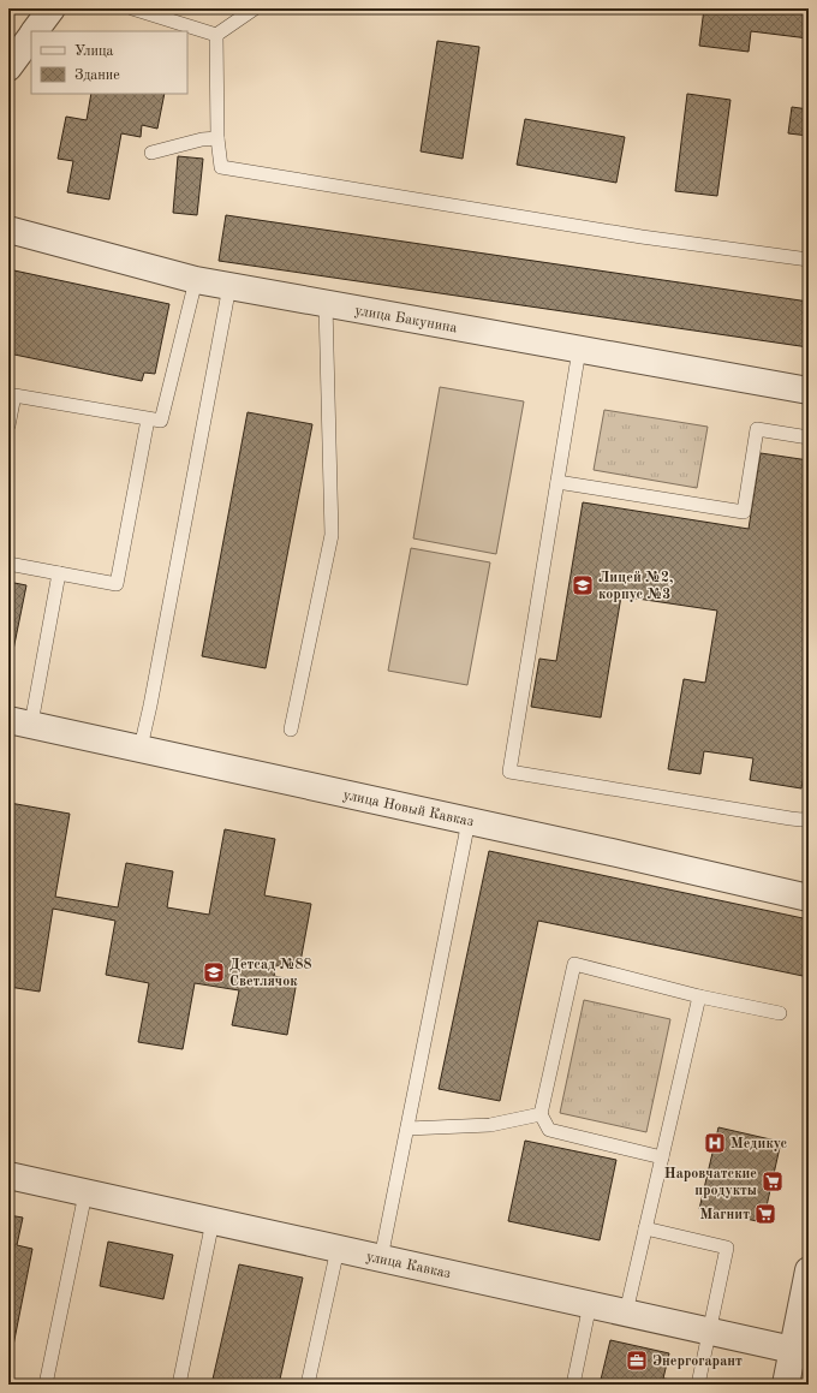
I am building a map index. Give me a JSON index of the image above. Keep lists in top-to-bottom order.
{
  "streets": {
    "street": ["улица Бакунина", "улица Новый Кавказ", "улица Кавказ"]
  },
  "places": {
    "school or university": ["Лицей №2, корпус №3", "Детсад №88 Светлячок"],
    "hospital": ["Медикус"],
    "supermarket": ["Наровчатские продукты", "Магнит"],
    "office": ["Энергогарант"]
  },
  "legend": ["Улица", "Здание"]
}
